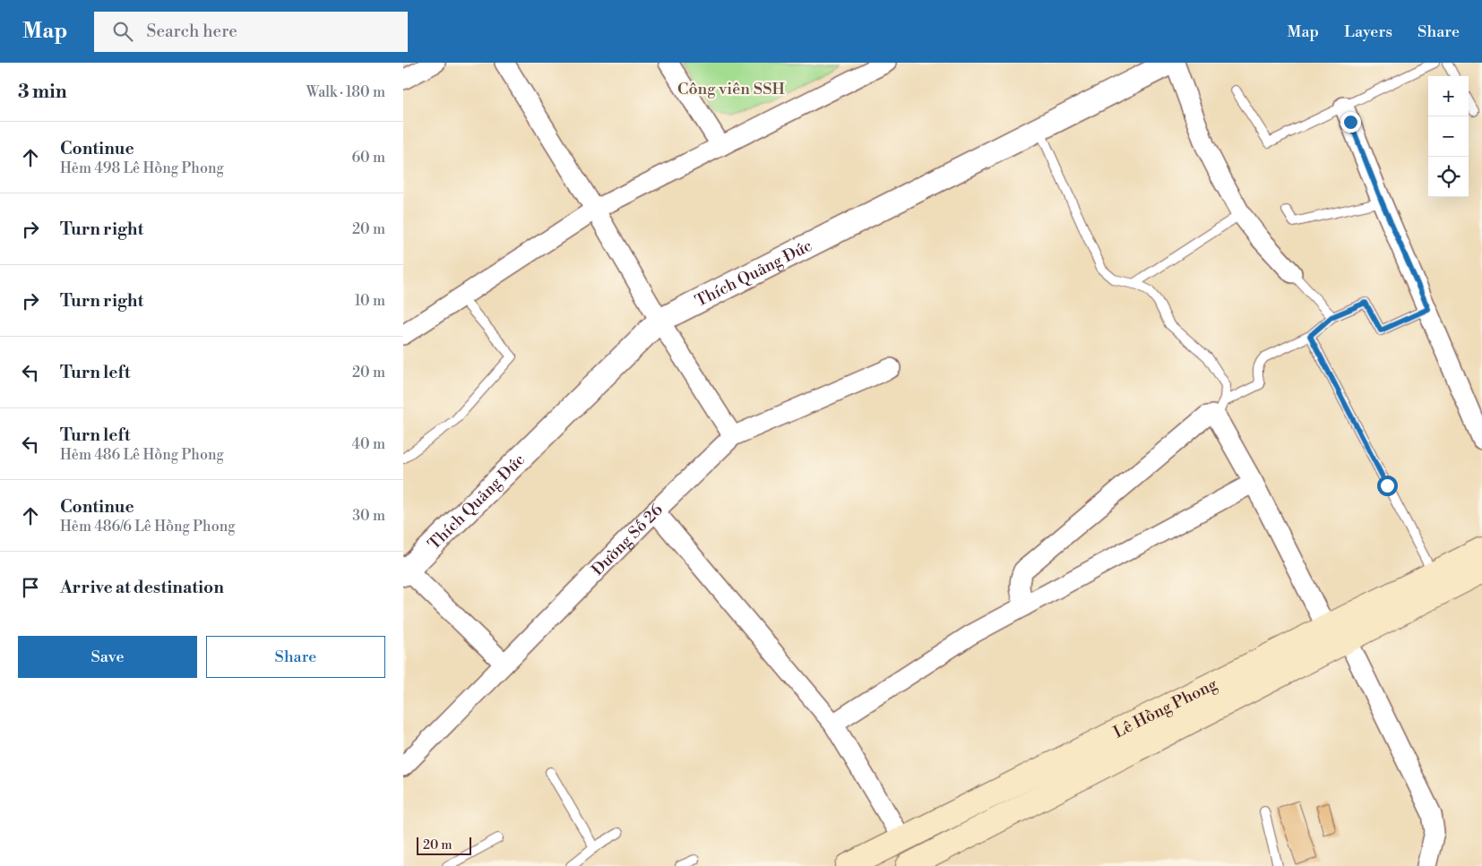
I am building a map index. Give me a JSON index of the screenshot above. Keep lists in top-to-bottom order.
{
  "streets": {
    "main road": ["Lê Hồng Phong"],
    "street": ["Thích Quảng Đức", "Đường Số 26"]
  },
  "parks": ["Công viên SSH"],
  "scale_bar": "20 m",
  "page": {
    "header": "Map",
    "search": "Search here",
    "nav": ["Map", "Layers", "Share"],
    "heading": ["3 min", "Walk · 180 m"],
    "map_buttons": ["+", "−"],
    "list": [
      ["Continue", "Hẻm 498 Lê Hồng Phong", "60 m"],
      ["Turn right", "20 m"],
      ["Turn right", "10 m"],
      ["Turn left", "20 m"],
      ["Turn left", "Hẻm 486 Lê Hồng Phong", "40 m"],
      ["Continue", "Hẻm 486/6 Lê Hồng Phong", "30 m"],
      "Arrive at destination"
    ],
    "buttons": ["Save", "Share"],
    "scale": "20 m"
  }
}
